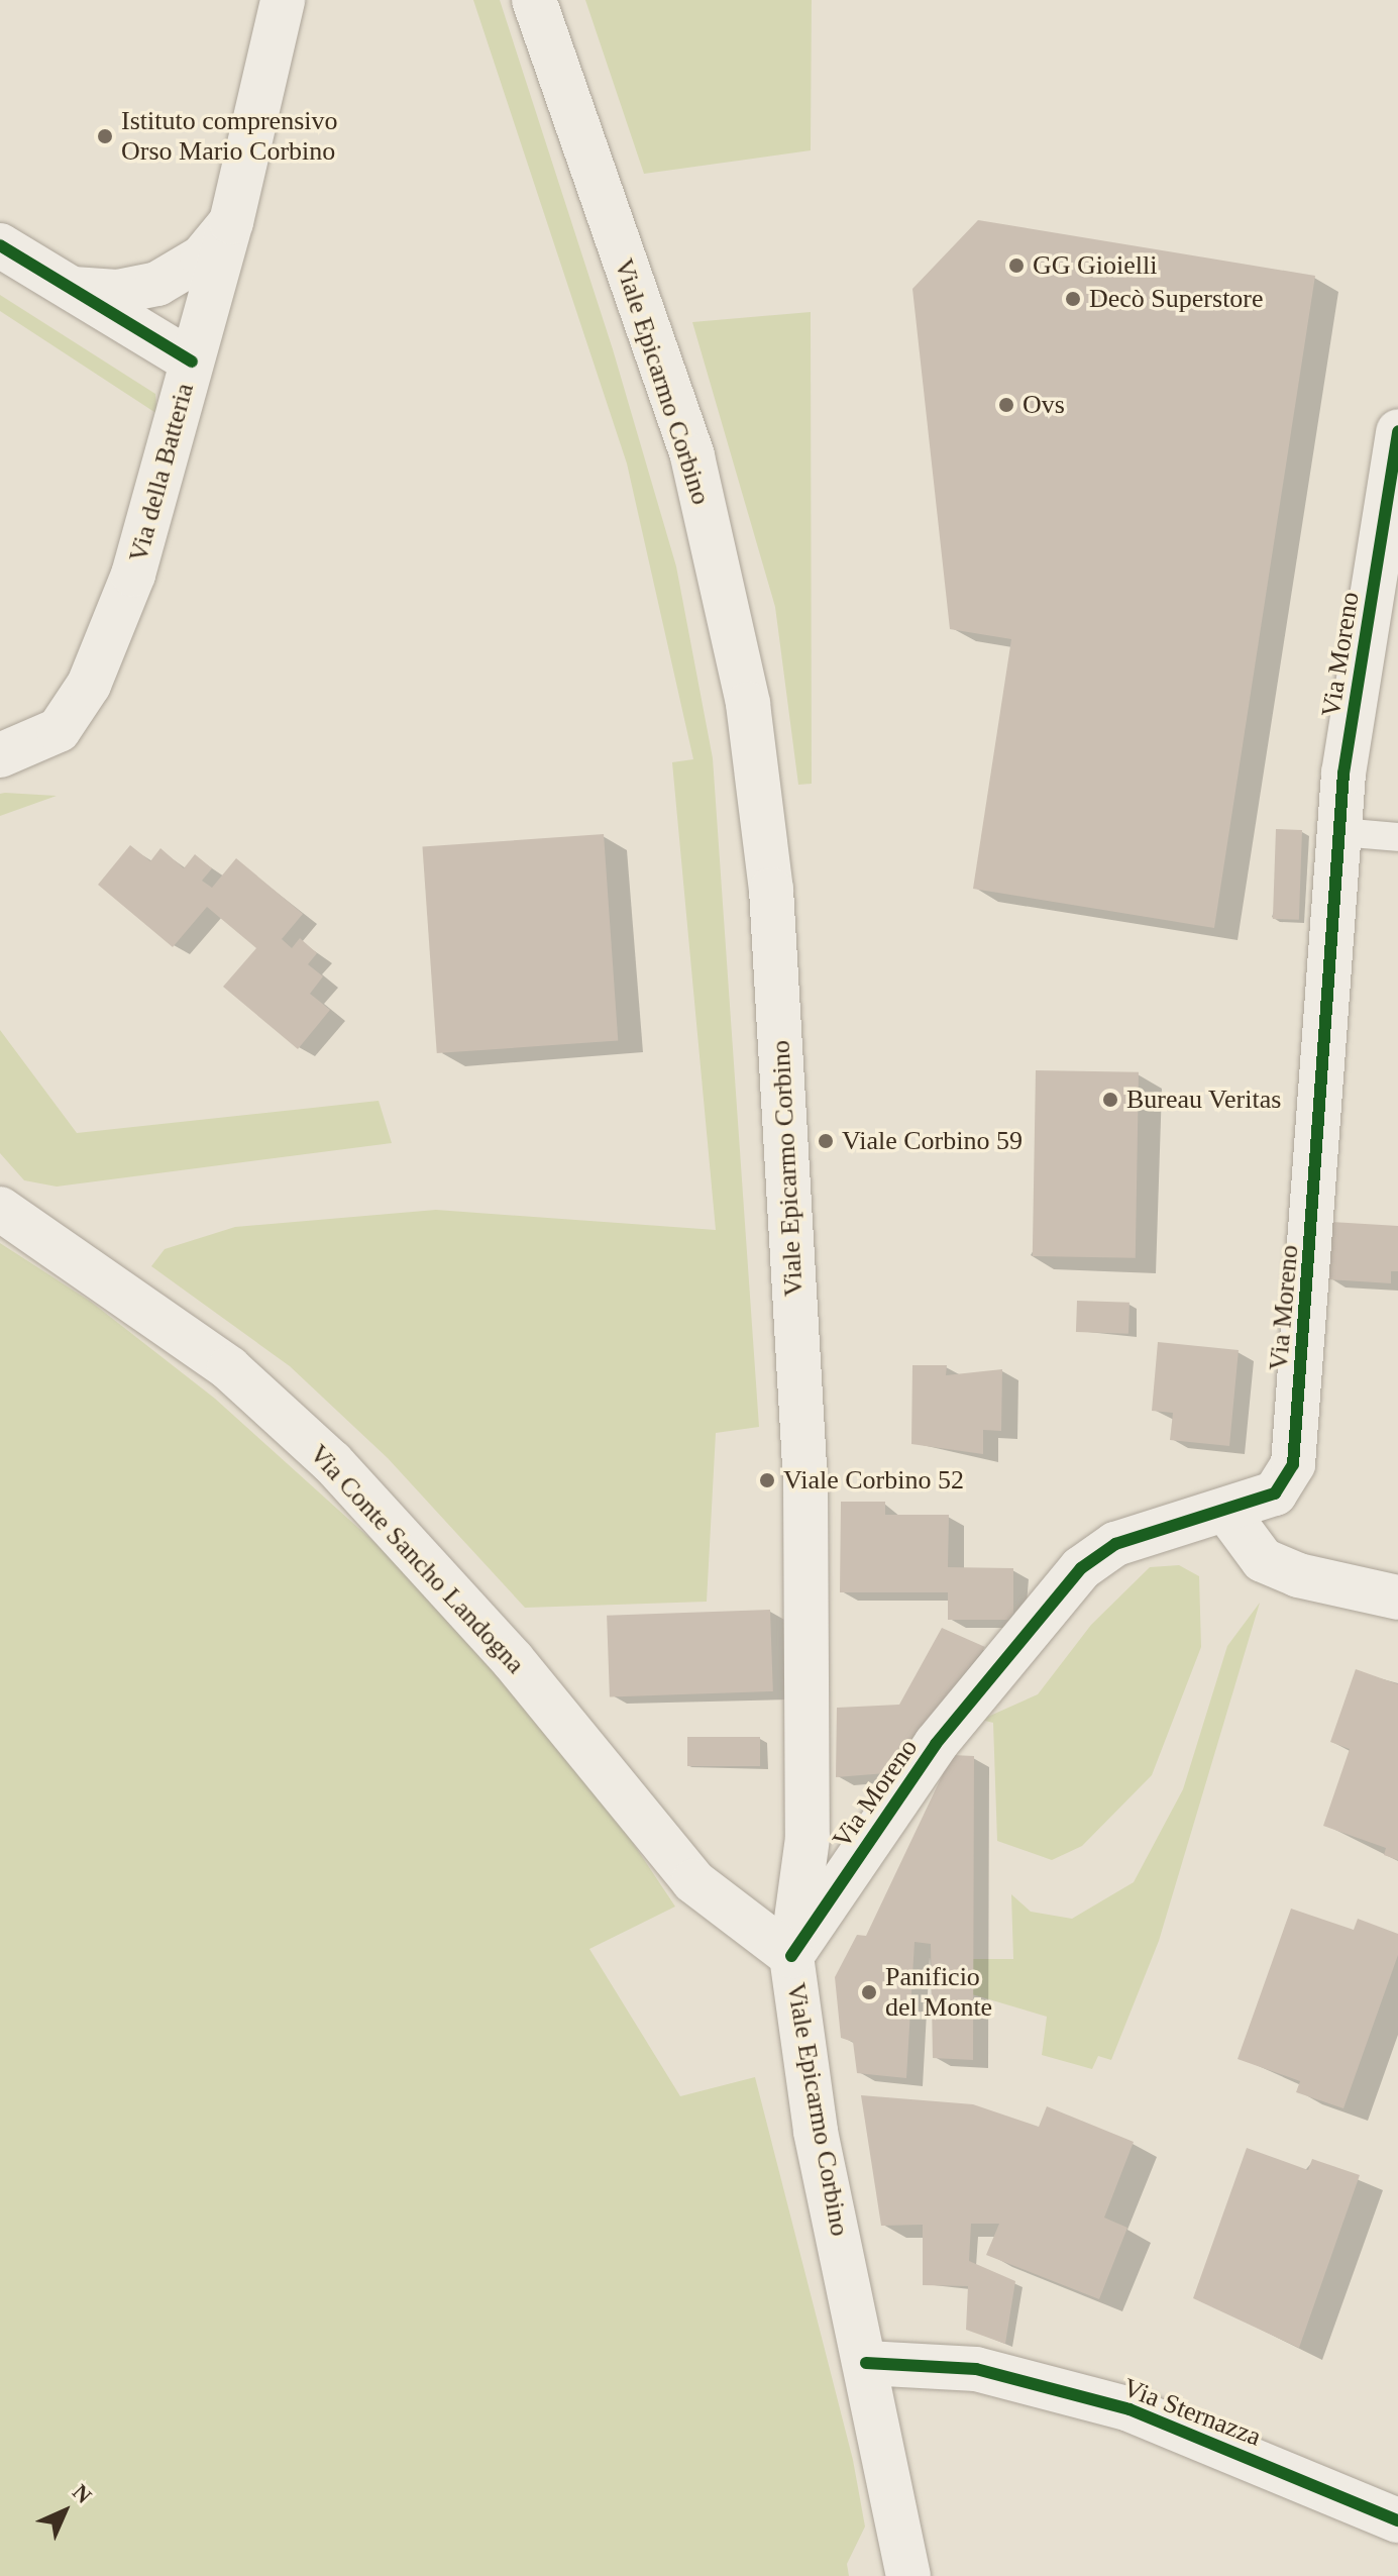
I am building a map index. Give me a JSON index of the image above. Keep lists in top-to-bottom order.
{
  "streets": {
    "main road": [
      "Viale Epicarmo Corbino",
      "Via della Batteria",
      "Via Moreno",
      "Via Conte Sancho Landogna",
      "Via Sternazza"
    ]
  },
  "crossings": [
    ["Viale Epicarmo Corbino", "Via Moreno"],
    ["Viale Epicarmo Corbino", "Via Conte Sancho Landogna"],
    ["Viale Epicarmo Corbino", "Via Sternazza"],
    ["Via Moreno", "Via Conte Sancho Landogna"]
  ],
  "places": [
    "Istituto comprensivo Orso Mario Corbino",
    "GG Gioielli",
    "Decò Superstore",
    "Ovs",
    "Bureau Veritas",
    "Viale Corbino 59",
    "Viale Corbino 52",
    "Panificio del Monte"
  ],
  "north": "top right"
}
